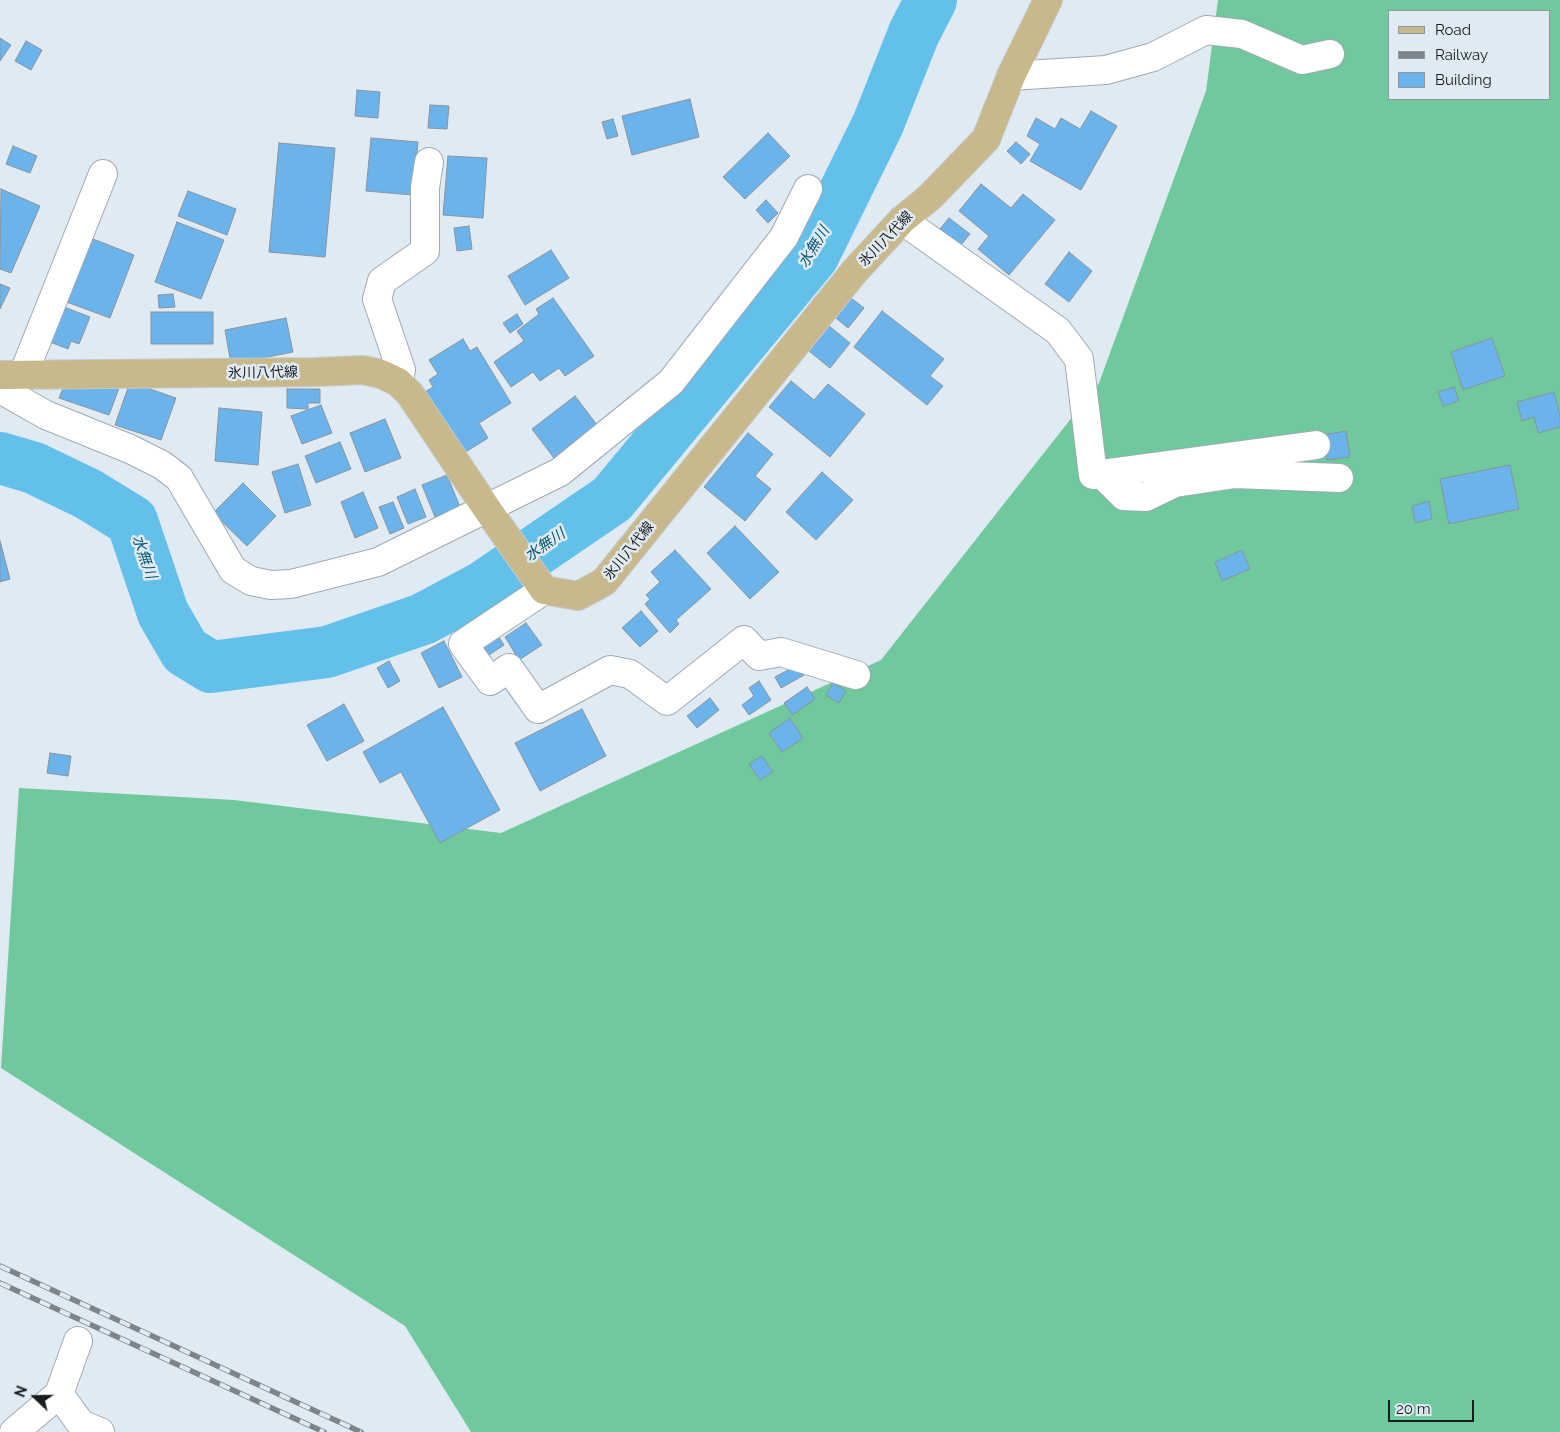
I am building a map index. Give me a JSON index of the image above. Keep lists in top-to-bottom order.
{
  "streets": {
    "main road": ["氷川八代線"]
  },
  "water": ["水無川"],
  "legend": ["Road", "Railway", "Building"],
  "scale_bar": "20 m",
  "north": "left"
}
